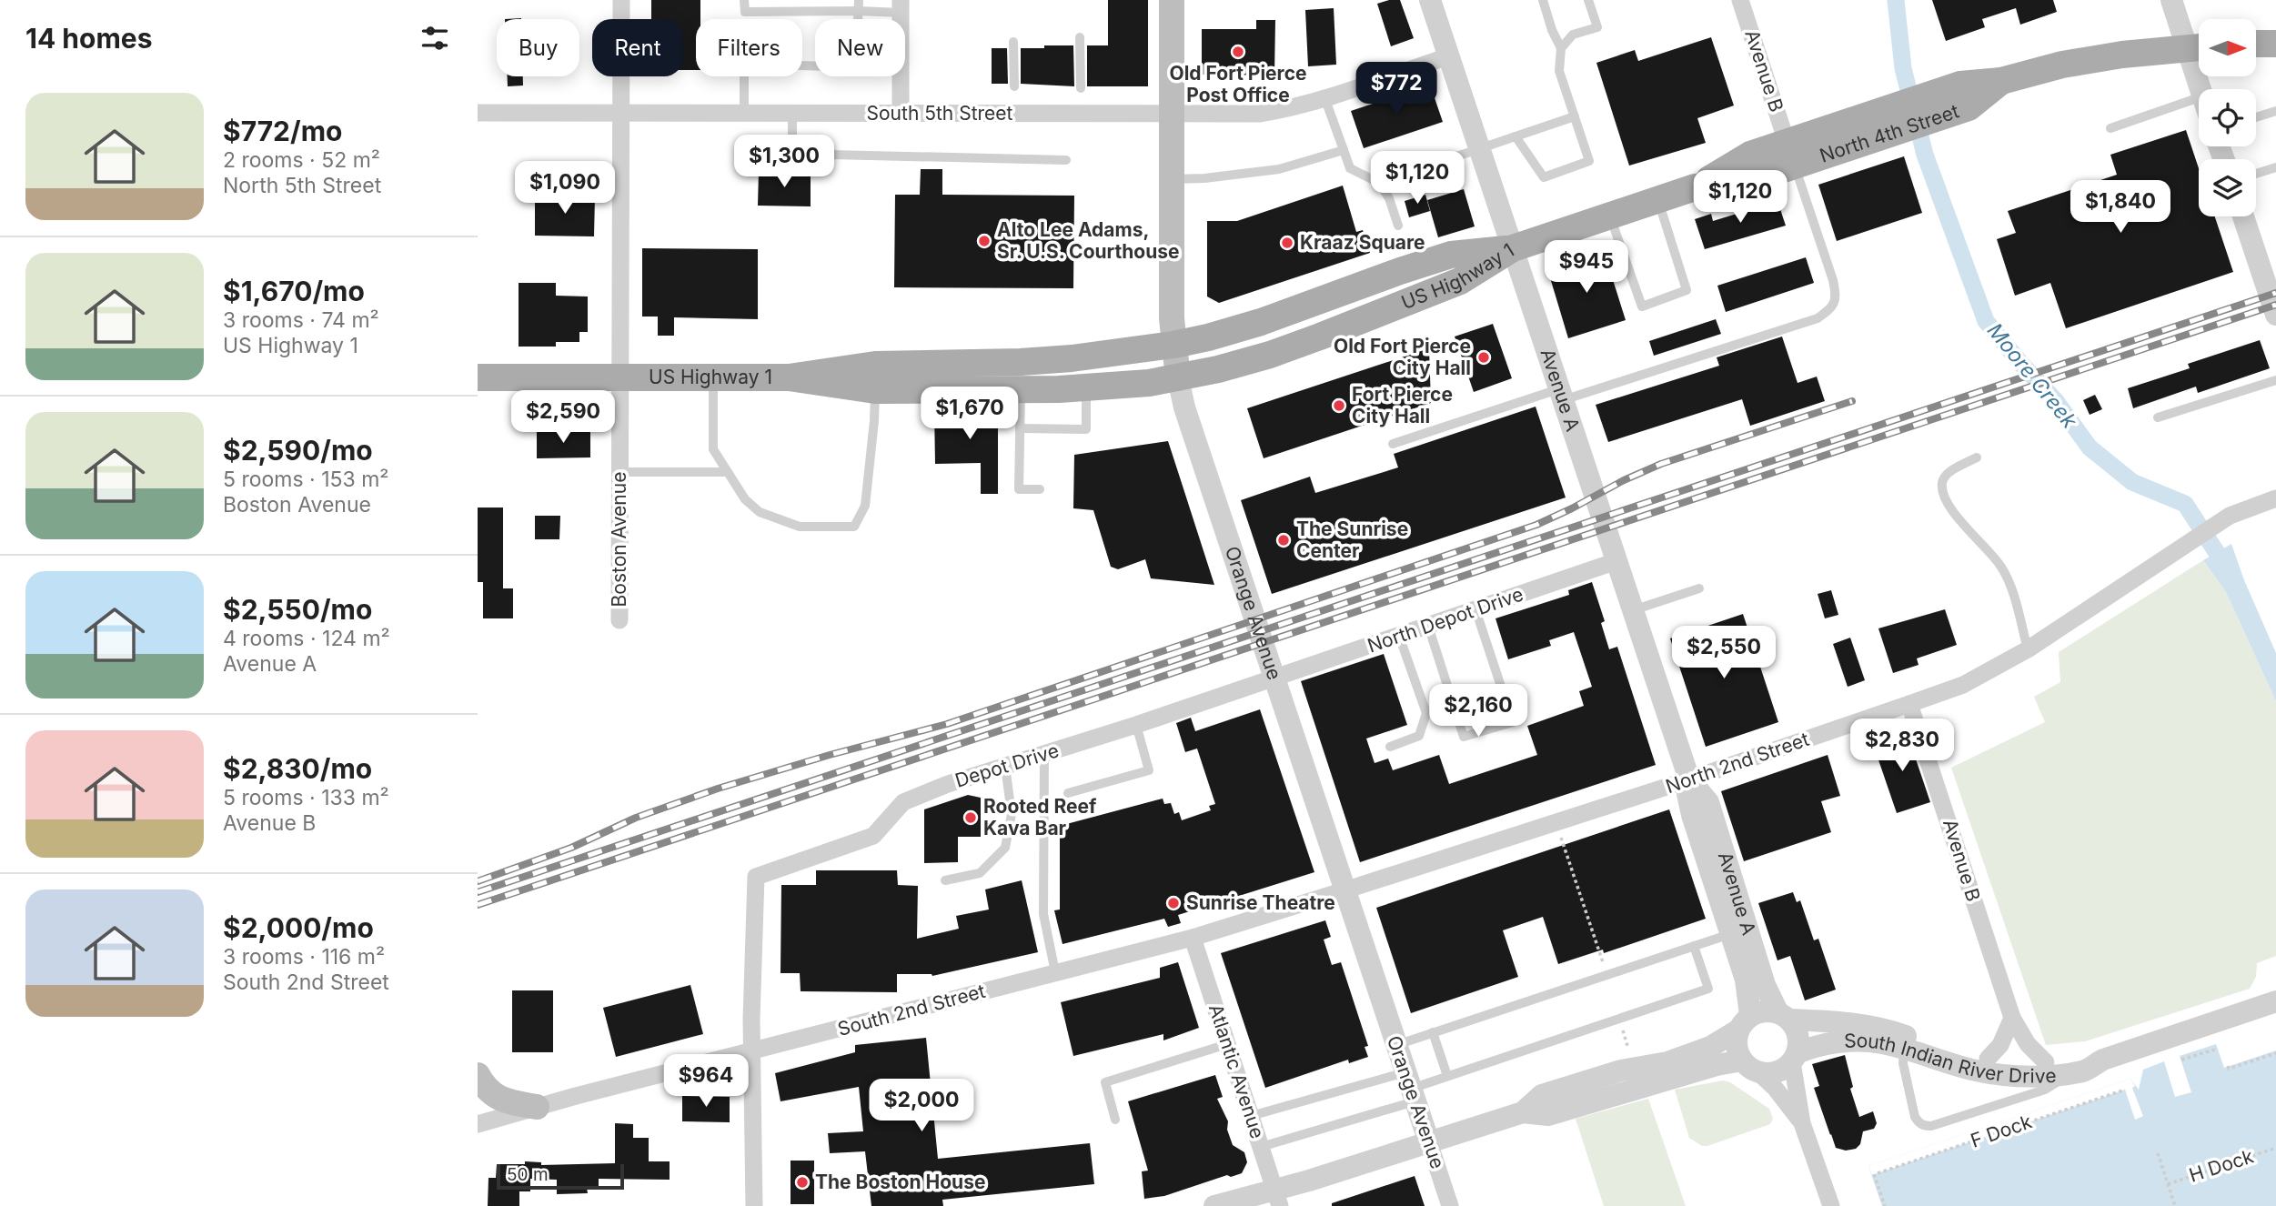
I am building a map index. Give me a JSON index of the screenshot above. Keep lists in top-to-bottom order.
{
  "streets": {
    "main road": ["North 4th Street", "US Highway 1", "Orange Avenue"],
    "street": [
      "Avenue B",
      "South 5th Street",
      "Avenue A",
      "Boston Avenue",
      "North Depot Drive",
      "North 2nd Street",
      "Depot Drive",
      "South 2nd Street",
      "South Indian River Drive",
      "Atlantic Avenue"
    ],
    "path": ["F Dock", "H Dock"]
  },
  "crossings": [
    ["Avenue B", "North 4th Street"],
    ["Avenue B", "North 2nd Street"],
    ["Avenue B", "South Indian River Drive"],
    ["South 5th Street", "Avenue A"],
    ["South 5th Street", "Boston Avenue"],
    ["South 5th Street", "Orange Avenue"],
    ["North 4th Street", "US Highway 1"],
    ["North 4th Street", "Avenue A"],
    ["US Highway 1", "Avenue A"],
    ["US Highway 1", "Boston Avenue"],
    ["US Highway 1", "Orange Avenue"],
    ["Avenue A", "North Depot Drive"],
    ["Avenue A", "North 2nd Street"],
    ["Avenue A", "South Indian River Drive"],
    ["Orange Avenue", "North Depot Drive"],
    ["Orange Avenue", "North 2nd Street"],
    ["Orange Avenue", "Depot Drive"],
    ["Orange Avenue", "South 2nd Street"],
    ["North Depot Drive", "Depot Drive"],
    ["North 2nd Street", "South 2nd Street"],
    ["Depot Drive", "South 2nd Street"],
    ["South 2nd Street", "Atlantic Avenue"]
  ],
  "water": ["Moore Creek"],
  "places": [
    "Old Fort Pierce Post Office",
    "Alto Lee Adams, Sr. U.S. Courthouse",
    "Kraaz Square",
    "Old Fort Pierce City Hall",
    "Fort Pierce City Hall",
    "The Sunrise Center",
    "Rooted Reef Kava Bar",
    "Sunrise Theatre",
    "The Boston House"
  ],
  "scale_bar": "50 m",
  "north": "right",
  "page": {
    "heading": "14 homes",
    "chip": [
      "Buy",
      "Rent",
      "Filters",
      "New"
    ],
    "price": [
      "$772",
      "$1,300",
      "$1,120",
      "$1,090",
      "$1,120",
      "$1,840",
      "$945",
      "$1,670",
      "$2,590",
      "$2,550",
      "$2,160",
      "$2,830",
      "$964",
      "$2,000"
    ],
    "list": [
      {
        "name": "$772/mo",
        "note": "2 rooms · 52 m² · North 5th Street"
      },
      {
        "name": "$1,670/mo",
        "note": "3 rooms · 74 m² · US Highway 1"
      },
      {
        "name": "$2,590/mo",
        "note": "5 rooms · 153 m² · Boston Avenue"
      },
      {
        "name": "$2,550/mo",
        "note": "4 rooms · 124 m² · Avenue A"
      },
      {
        "name": "$2,830/mo",
        "note": "5 rooms · 133 m² · Avenue B"
      },
      {
        "name": "$2,000/mo",
        "note": "3 rooms · 116 m² · South 2nd Street"
      }
    ],
    "scale": "50 m"
  }
}
